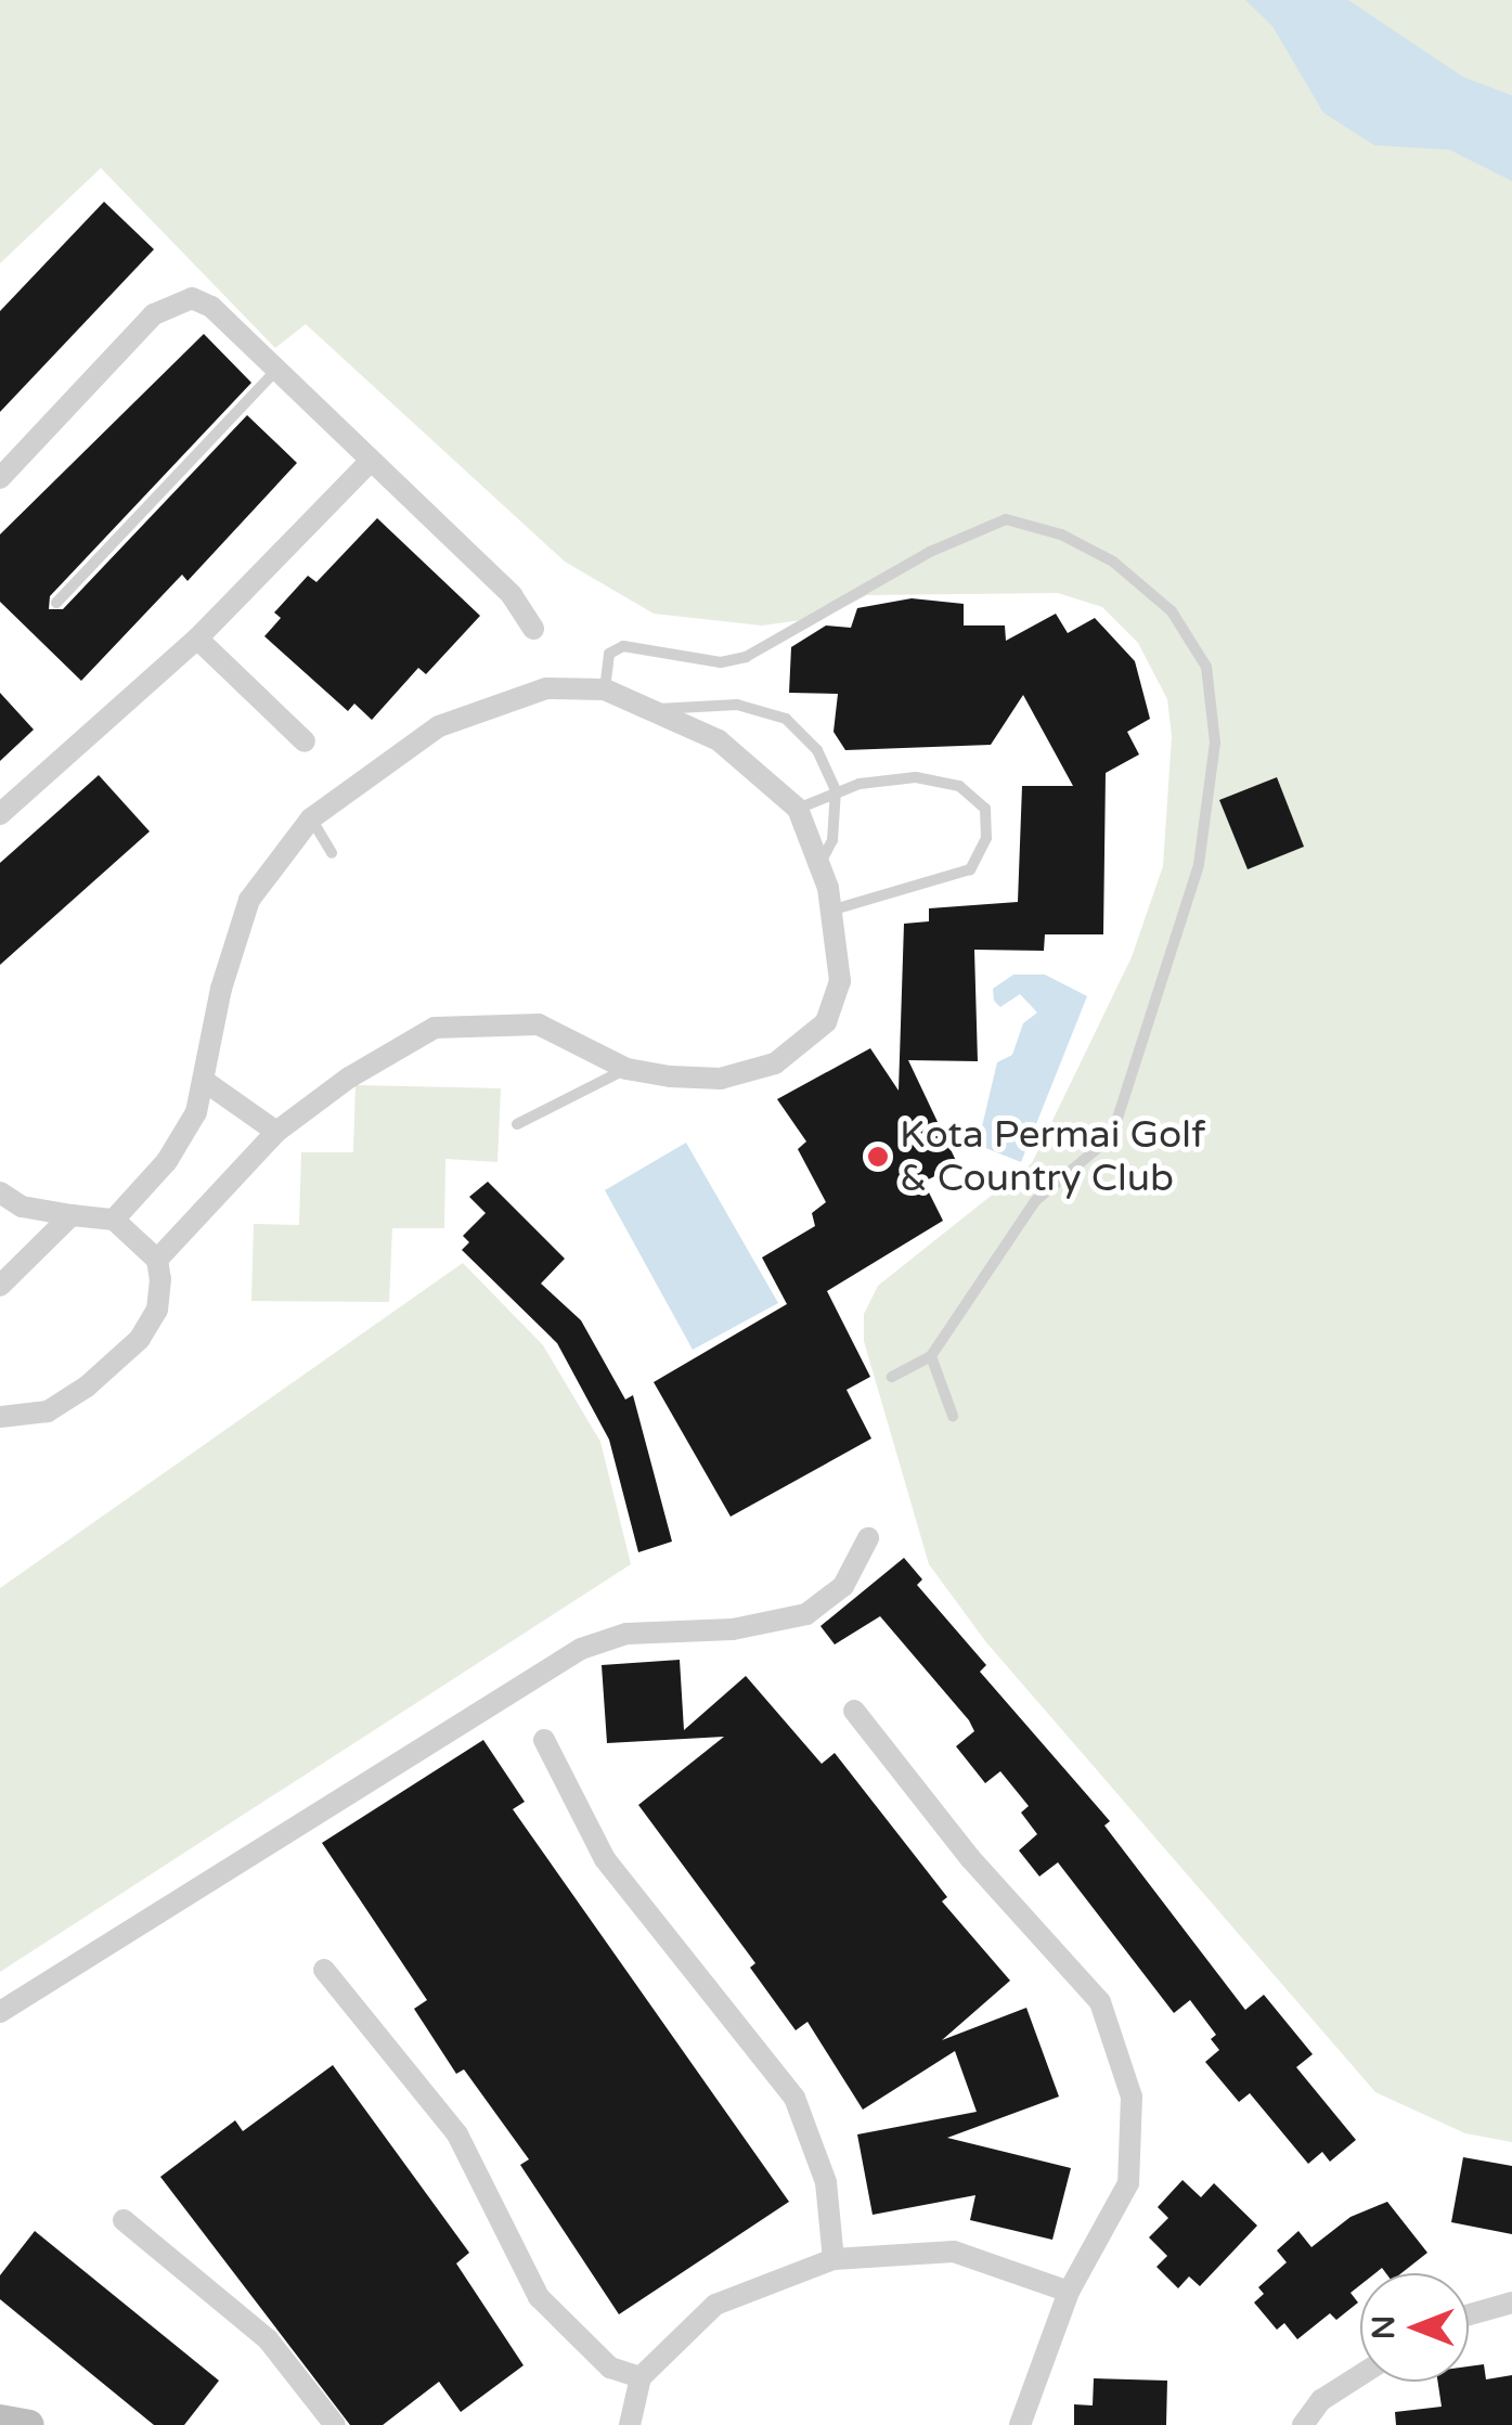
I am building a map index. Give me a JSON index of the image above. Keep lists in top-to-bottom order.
{
  "places": ["Kota Permai Golf & Country Club"],
  "north": "left"
}
